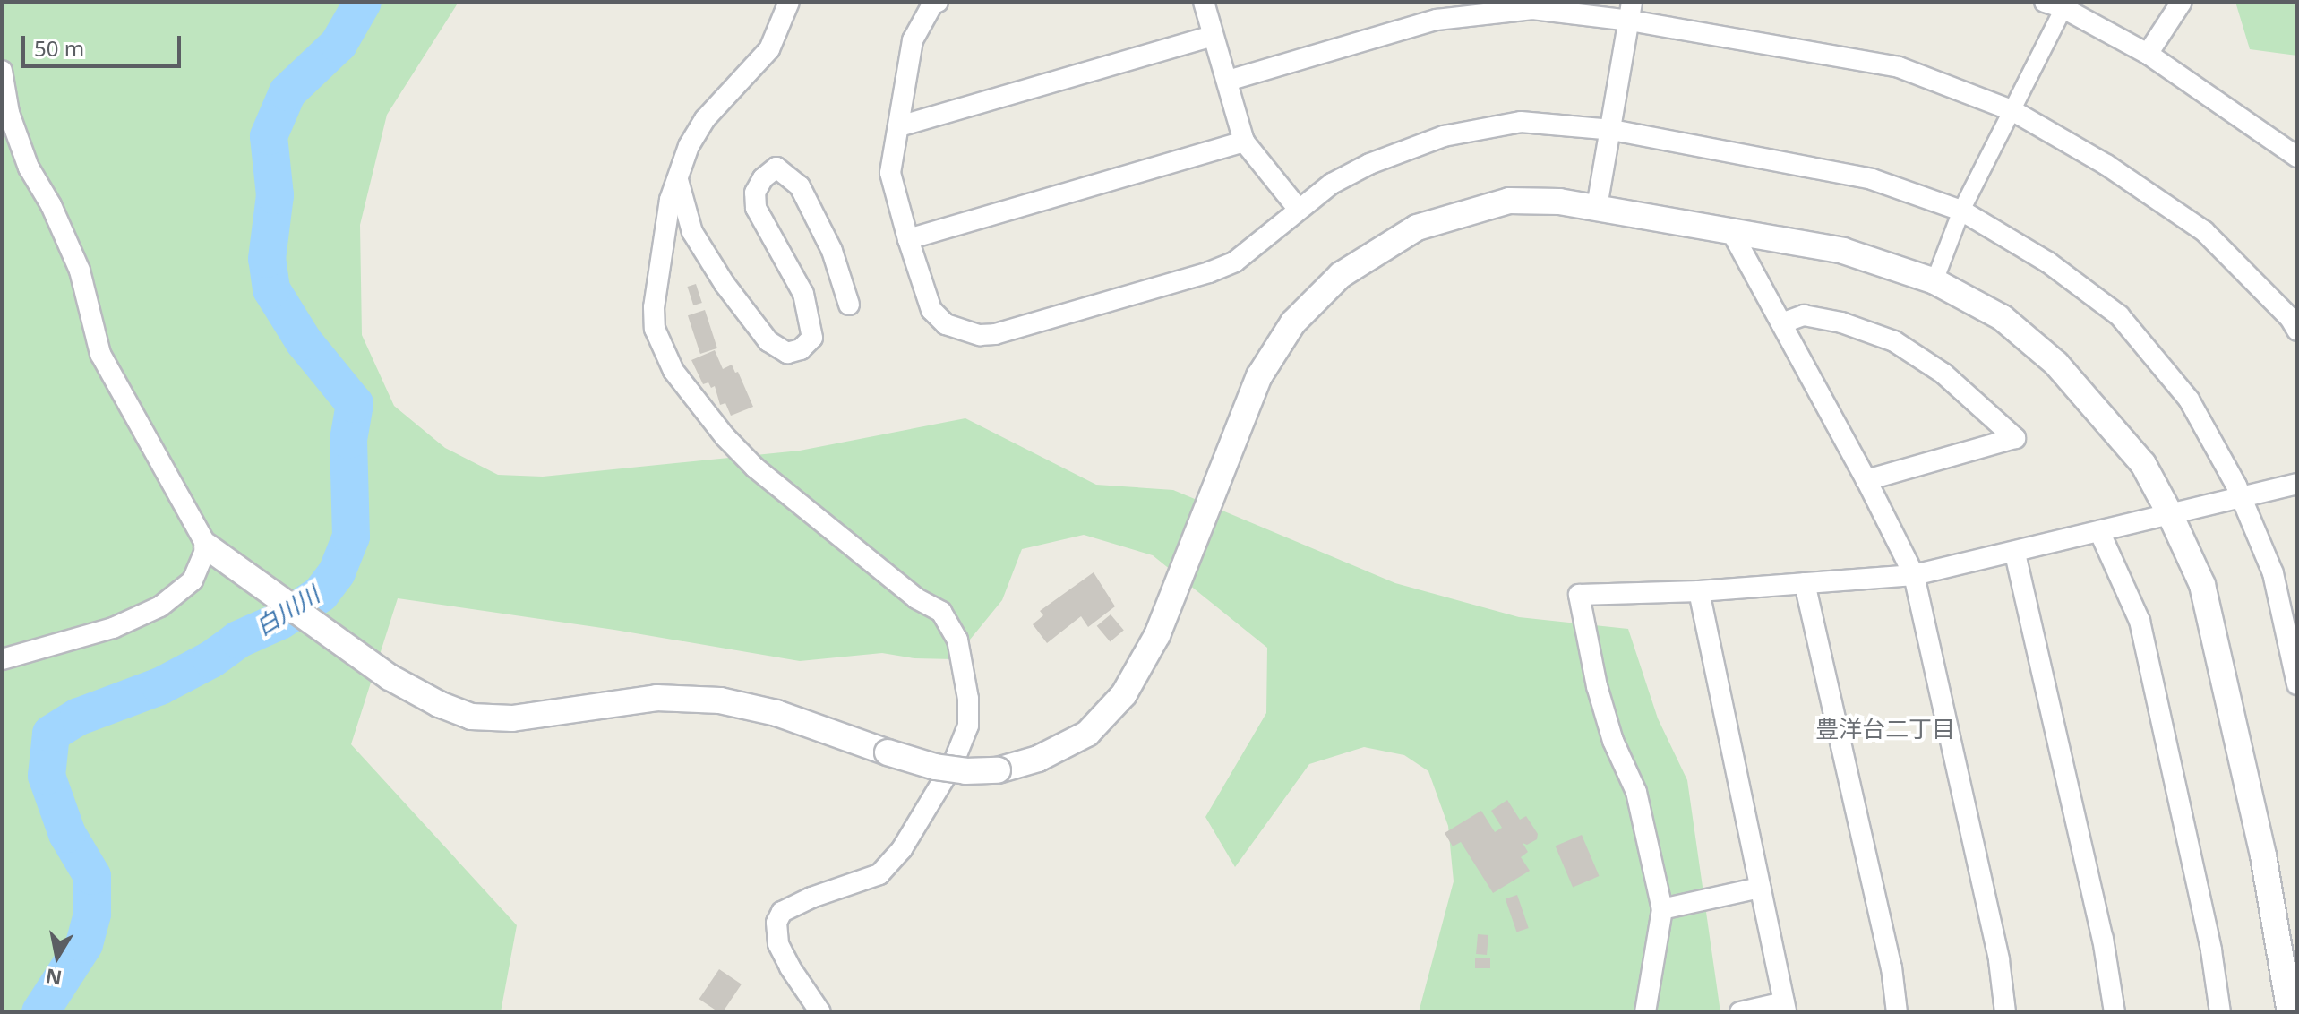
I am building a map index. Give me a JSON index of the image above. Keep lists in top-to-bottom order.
{
  "districts": ["豊洋台二丁目"],
  "water": ["白川川"],
  "scale_bar": "50 m",
  "north": "bottom"
}
